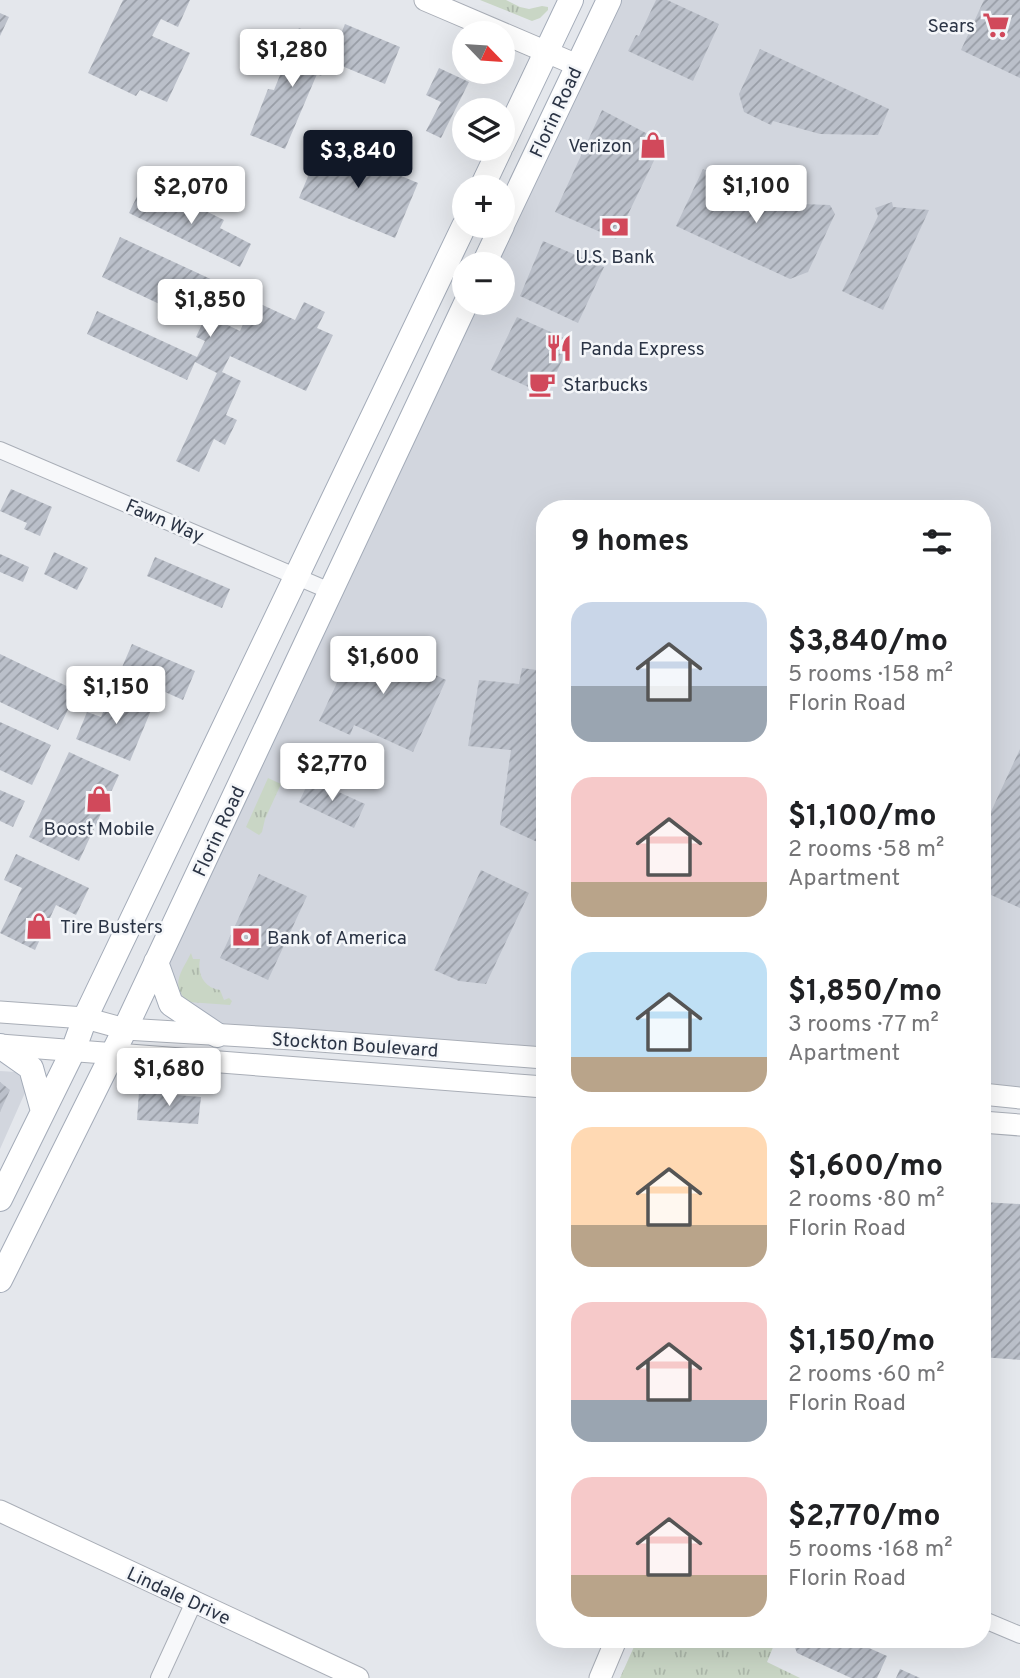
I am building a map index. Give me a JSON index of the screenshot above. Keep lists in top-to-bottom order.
{
  "streets": {
    "main road": ["Florin Road", "Stockton Boulevard", "Lindale Drive"],
    "street": ["Fawn Way"]
  },
  "crossings": [
    ["Florin Road", "Fawn Way"],
    ["Florin Road", "Stockton Boulevard"]
  ],
  "places": {
    "supermarket": ["Sears"],
    "shop": ["Verizon", "Boost Mobile", "Tire Busters"],
    "bank": ["U.S. Bank", "Bank of America"],
    "restaurant": ["Panda Express"],
    "cafe": ["Starbucks"]
  },
  "north": "bottom right",
  "page": {
    "map_buttons": ["+", "−"],
    "price": [
      "$1,280",
      "$3,840",
      "$1,100",
      "$2,070",
      "$1,850",
      "$1,600",
      "$1,150",
      "$2,770",
      "$1,680"
    ],
    "heading": "9 homes",
    "list": [
      {
        "name": "$3,840/mo",
        "note": "5 rooms · 158 m² · Florin Road"
      },
      {
        "name": "$1,100/mo",
        "note": "2 rooms · 58 m² · Apartment"
      },
      {
        "name": "$1,850/mo",
        "note": "3 rooms · 77 m² · Apartment"
      },
      {
        "name": "$1,600/mo",
        "note": "2 rooms · 80 m² · Florin Road"
      },
      {
        "name": "$1,150/mo",
        "note": "2 rooms · 60 m² · Florin Road"
      },
      {
        "name": "$2,770/mo",
        "note": "5 rooms · 168 m² · Florin Road"
      }
    ]
  }
}
